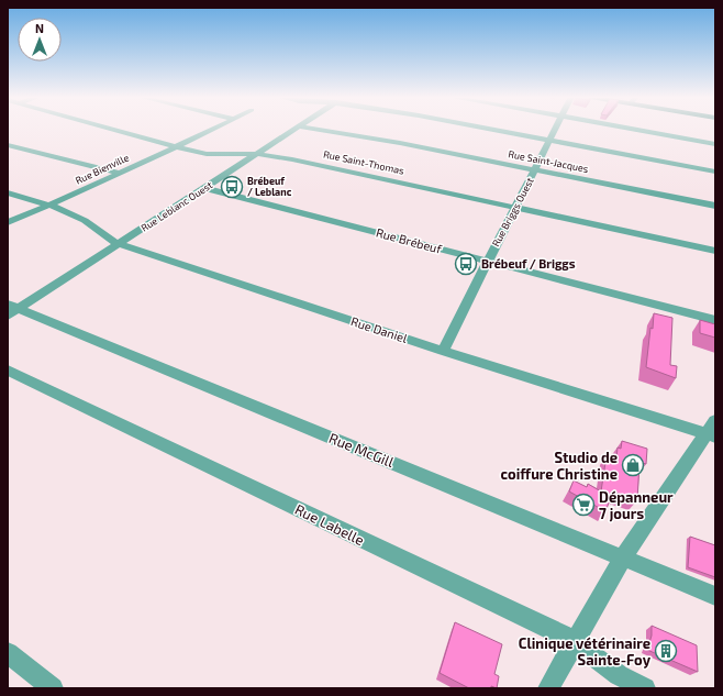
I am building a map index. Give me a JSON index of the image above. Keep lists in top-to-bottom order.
{
  "streets": {
    "street": [
      "Rue Saint-Jacques",
      "Rue Saint-Thomas",
      "Rue Bienville",
      "Rue Leblanc Ouest",
      "Rue Briggs Ouest",
      "Rue Brébeuf",
      "Rue Daniel",
      "Rue McGill",
      "Rue Labelle"
    ]
  },
  "crossings": [
    ["Rue Saint-Jacques", "Rue Briggs Ouest"],
    ["Rue Saint-Thomas", "Rue Bienville"],
    ["Rue Saint-Thomas", "Rue Leblanc Ouest"],
    ["Rue Saint-Thomas", "Rue Briggs Ouest"],
    ["Rue Bienville", "Rue Daniel"],
    ["Rue Leblanc Ouest", "Rue Brébeuf"],
    ["Rue Leblanc Ouest", "Rue Daniel"],
    ["Rue Leblanc Ouest", "Rue McGill"],
    ["Rue Briggs Ouest", "Rue Brébeuf"],
    ["Rue Briggs Ouest", "Rue Daniel"]
  ],
  "places": {
    "bus stop": ["Brébeuf / Leblanc", "Brébeuf / Briggs"],
    "shop": ["Studio de coiffure Christine"],
    "supermarket": ["Dépanneur 7 jours"],
    "building": ["Clinique vétérinaire Sainte-Foy"]
  },
  "north": "top"
}
